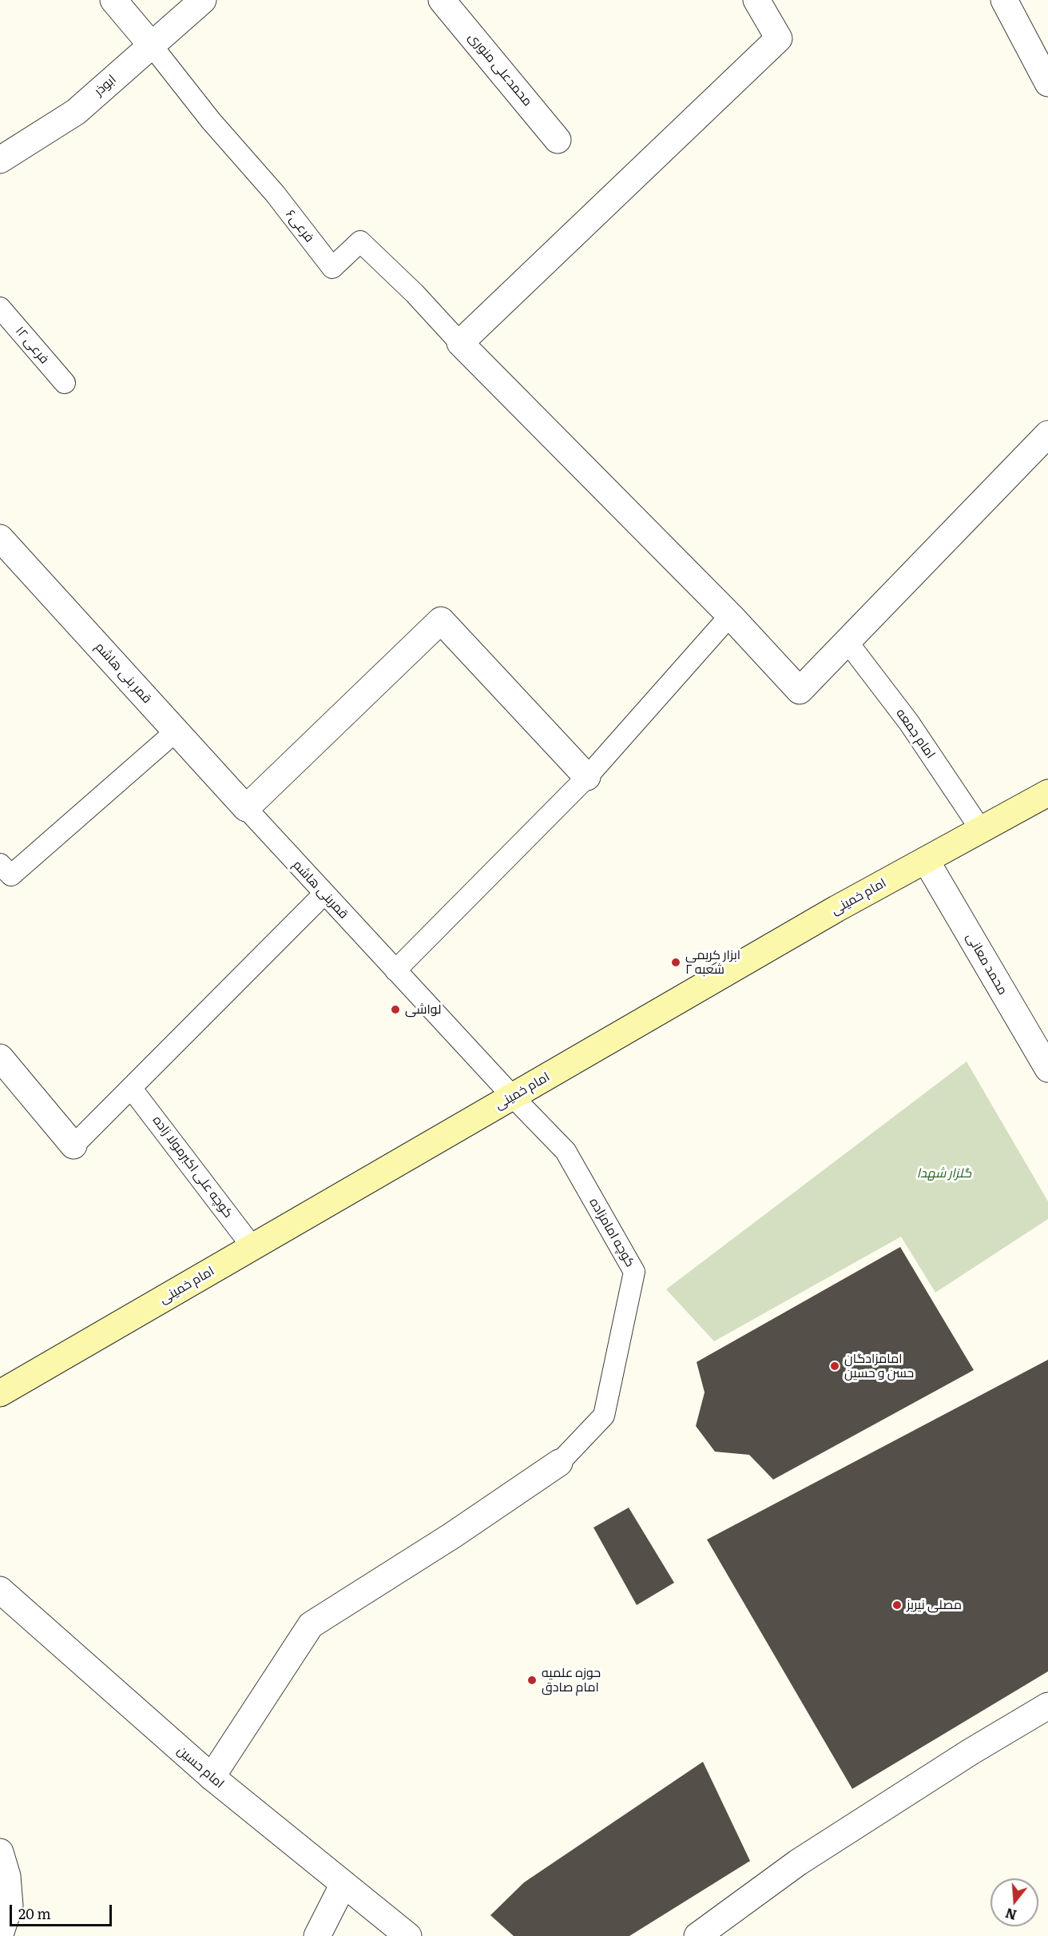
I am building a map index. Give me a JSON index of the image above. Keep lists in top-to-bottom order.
{
  "streets": {
    "main road": ["امام خمینی"],
    "street": [
      "محمدعلی منوری",
      "ابوذر",
      "قمر بنی هاشم",
      "محمد معانی",
      "امام حسین"
    ],
    "lane": [
      "فرعی۶",
      "فرعی ۱۲",
      "امام جمعه",
      "قمربنی هاشم",
      "کوچه علی اکبرمولا زاده",
      "کوچه امامزاده"
    ]
  },
  "crossings": [
    ["ابوذر", "فرعی۶"],
    ["قمر بنی هاشم", "قمربنی هاشم"],
    ["امام جمعه", "امام خمینی"],
    ["قمربنی هاشم", "امام خمینی"],
    ["قمربنی هاشم", "کوچه امامزاده"],
    ["امام خمینی", "محمد معانی"],
    ["امام خمینی", "کوچه علی اکبرمولا زاده"],
    ["امام خمینی", "کوچه امامزاده"]
  ],
  "parks": ["گلزار شهدا"],
  "places": [
    "ابزار کریمی شعبه ۲",
    "لواشی",
    "امامزادگان حسن و حسین",
    "مصلی نیریز",
    "حوزه علمیه امام صادق"
  ],
  "scale_bar": "20 m",
  "north": "bottom"
}
